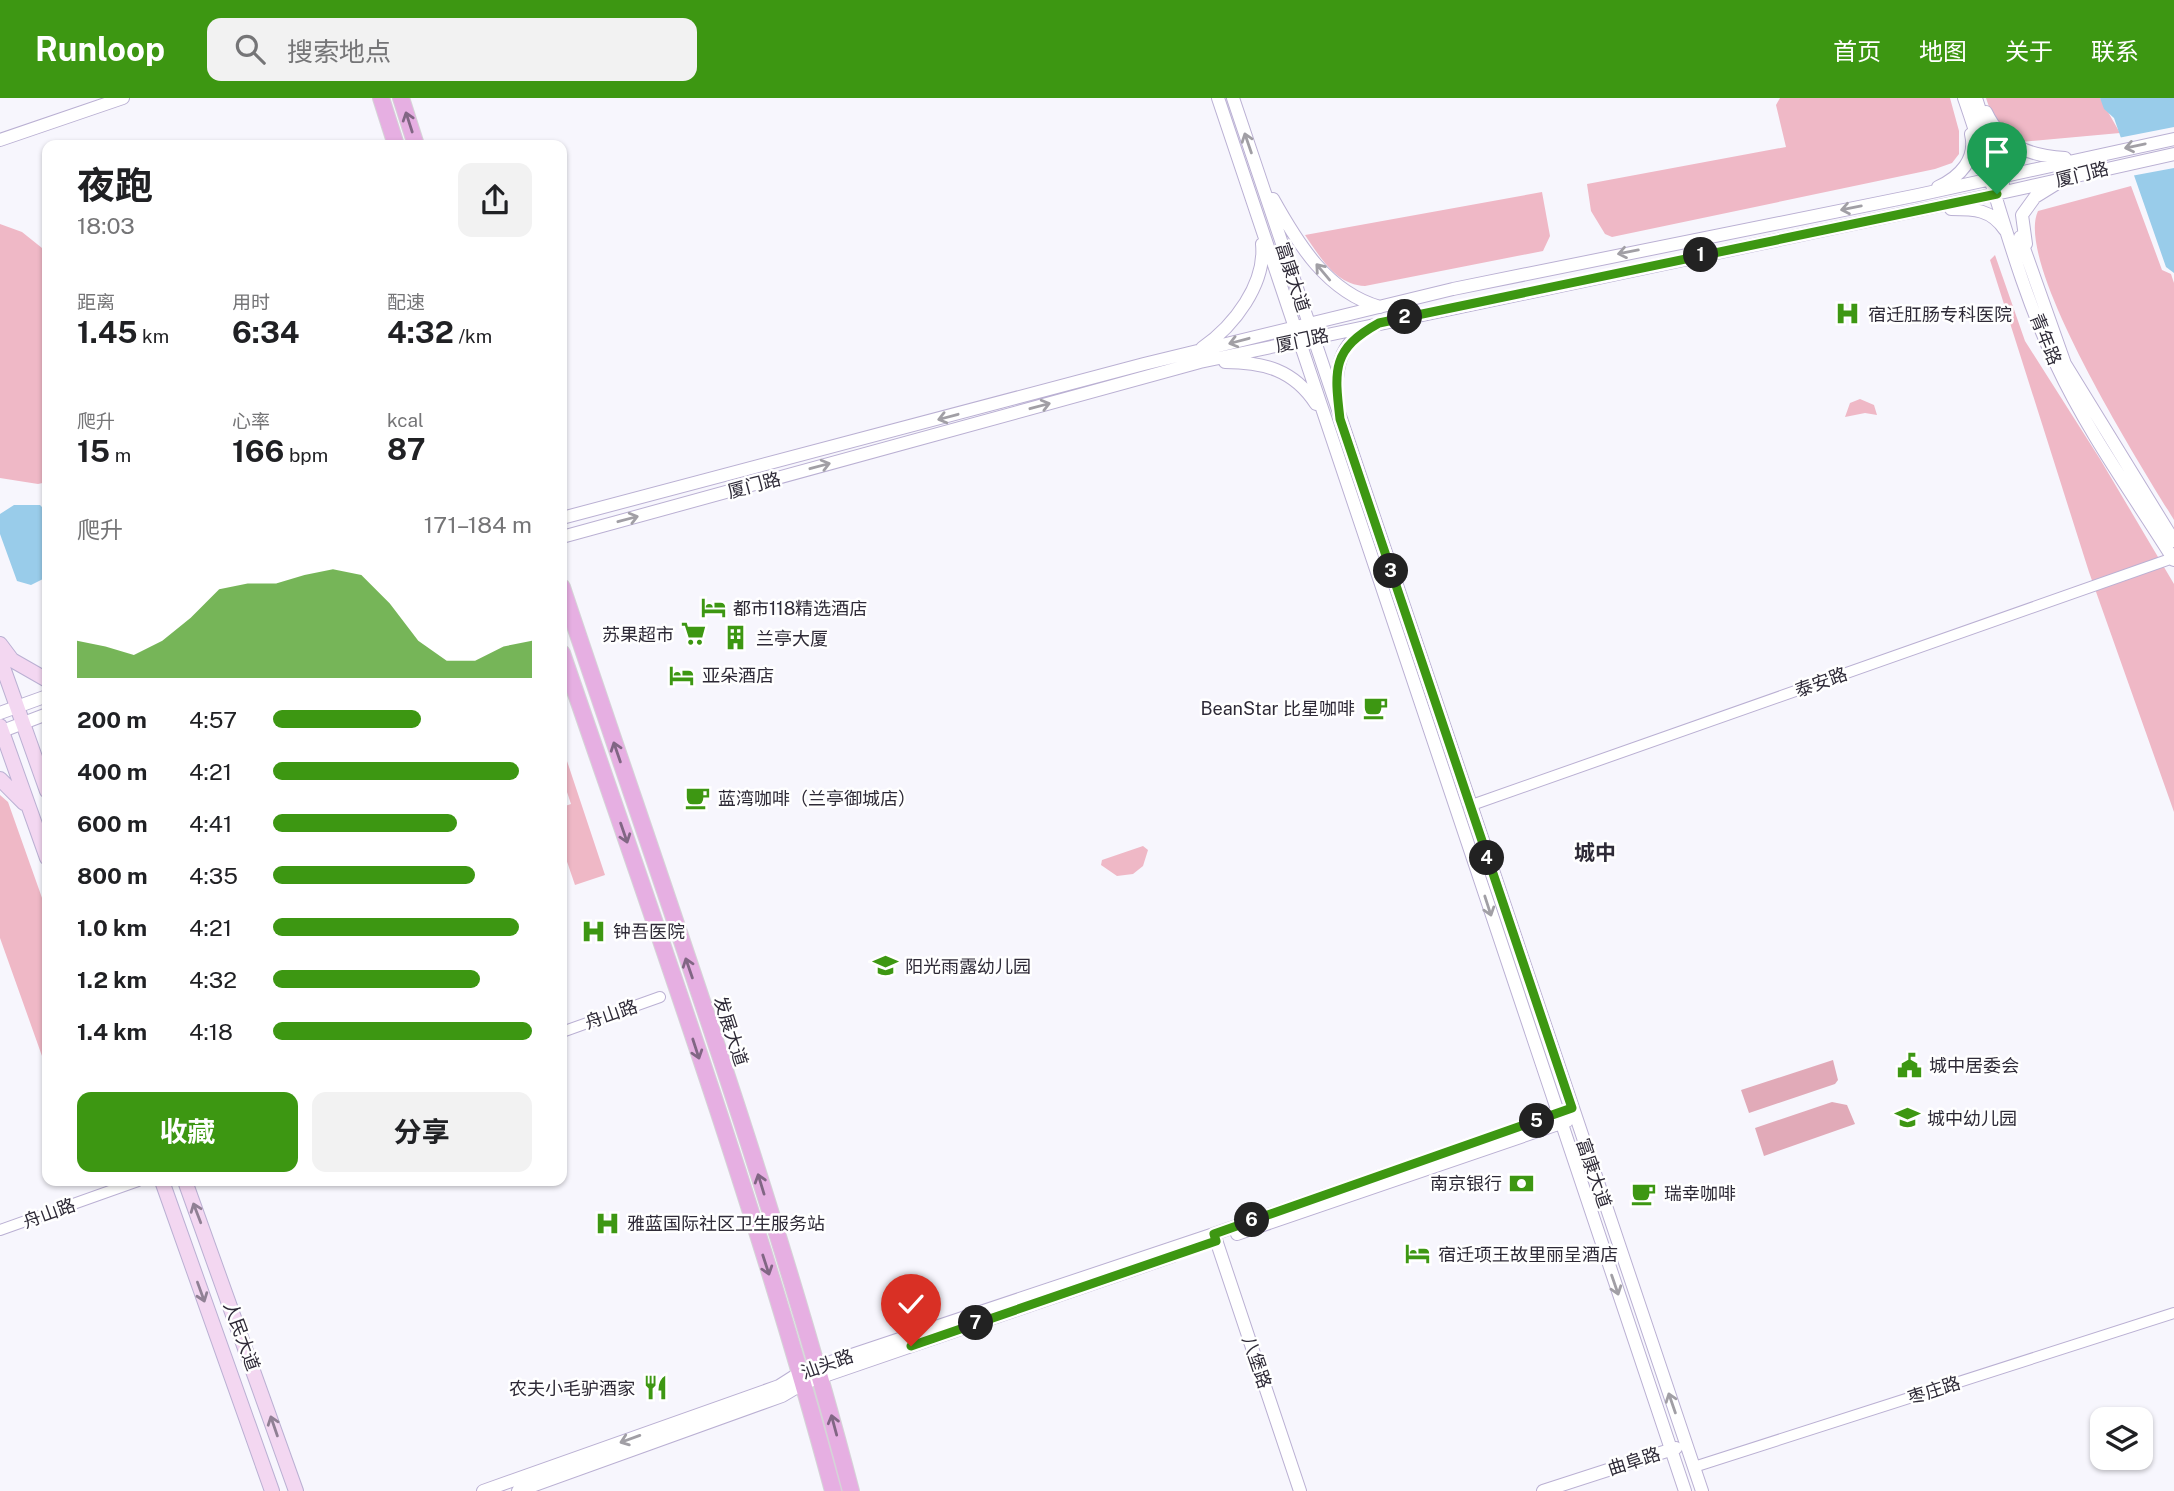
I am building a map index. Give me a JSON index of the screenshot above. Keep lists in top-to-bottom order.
{
  "streets": {
    "main road": ["发展大道", "人民大道"],
    "street": [
      "厦门路",
      "富康大道",
      "青年路",
      "泰安路",
      "舟山路",
      "八堡路",
      "汕头路",
      "枣庄路",
      "曲阜路"
    ]
  },
  "crossings": [
    ["厦门路", "富康大道"],
    ["厦门路", "青年路"],
    ["富康大道", "泰安路"],
    ["富康大道", "汕头路"],
    ["富康大道", "枣庄路"],
    ["富康大道", "曲阜路"],
    ["青年路", "泰安路"],
    ["发展大道", "汕头路"],
    ["八堡路", "汕头路"]
  ],
  "districts": ["城中"],
  "places": {
    "hospital": ["宿迁肛肠专科医院", "钟吾医院", "雅蓝国际社区卫生服务站"],
    "hotel": ["都市118精选酒店", "亚朵酒店", "宿迁项王故里丽呈酒店"],
    "supermarket": ["苏果超市"],
    "building": ["兰亭大厦"],
    "cafe": ["BeanStar 比星咖啡", "蓝湾咖啡（兰亭御城店）", "瑞幸咖啡"],
    "school or university": ["阳光雨露幼儿园", "城中幼儿园"],
    "public building": ["城中居委会"],
    "bank": ["南京银行"],
    "restaurant": ["农夫小毛驴酒家"]
  },
  "page": {
    "header": "Runloop",
    "search": "搜索地点",
    "nav": [
      "首页",
      "地图",
      "关于",
      "联系"
    ],
    "heading": ["夜跑", "18:03"],
    "pins": [
      "1",
      "2",
      "3",
      "4",
      "5",
      "6",
      "7"
    ],
    "stats": [
      ["距离", "1.45 km"],
      ["用时", "6:34"],
      ["配速", "4:32 /km"],
      ["爬升", "15 m"],
      ["心率", "166 bpm"],
      ["kcal", "87"]
    ],
    "chart": ["爬升", "171–184 m"],
    "list": [
      {
        "name": "200 m",
        "note": "4:57"
      },
      {
        "name": "400 m",
        "note": "4:21"
      },
      {
        "name": "600 m",
        "note": "4:41"
      },
      {
        "name": "800 m",
        "note": "4:35"
      },
      {
        "name": "1.0 km",
        "note": "4:21"
      },
      {
        "name": "1.2 km",
        "note": "4:32"
      },
      {
        "name": "1.4 km",
        "note": "4:18"
      }
    ],
    "buttons": ["收藏", "分享"]
  }
}
